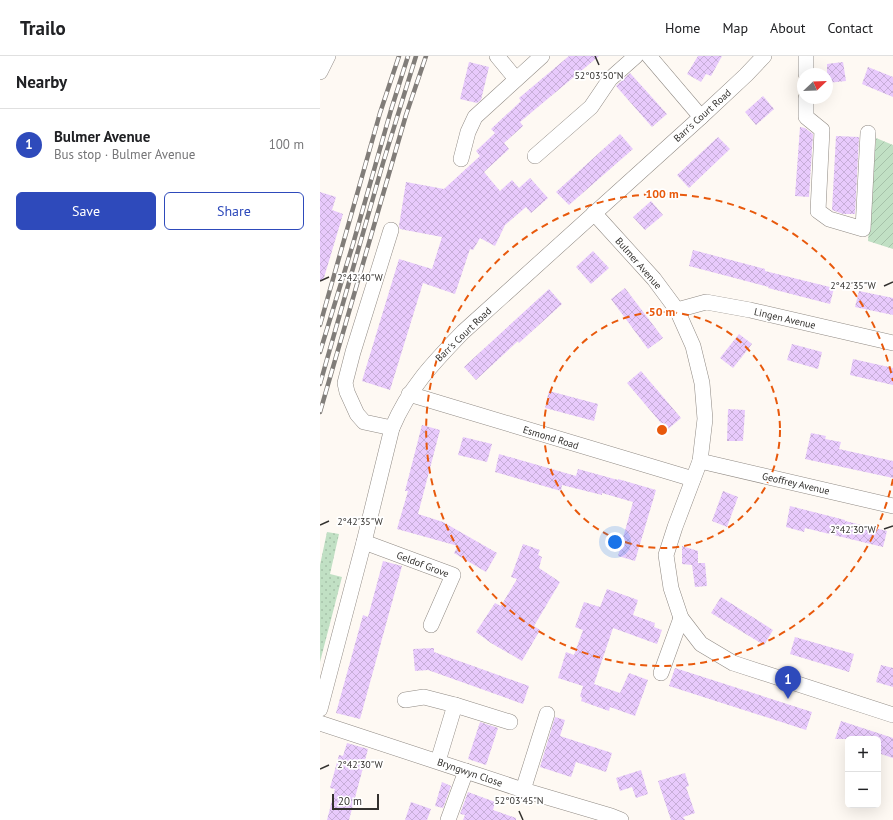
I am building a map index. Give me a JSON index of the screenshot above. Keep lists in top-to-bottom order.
{
  "streets": {
    "street": [
      "Barr's Court Road",
      "Bulmer Avenue",
      "Lingen Avenue",
      "Esmond Road",
      "Geoffrey Avenue",
      "Geldof Grove",
      "Bryngwyn Close"
    ]
  },
  "crossings": [
    ["Barr's Court Road", "Bulmer Avenue"],
    ["Barr's Court Road", "Esmond Road"],
    ["Barr's Court Road", "Geldof Grove"],
    ["Bulmer Avenue", "Lingen Avenue"],
    ["Bulmer Avenue", "Esmond Road"],
    ["Bulmer Avenue", "Geoffrey Avenue"]
  ],
  "scale_bar": "20 m",
  "north": "top right",
  "page": {
    "header": "Trailo",
    "nav": [
      "Home",
      "Map",
      "About",
      "Contact"
    ],
    "heading": "Nearby",
    "list": [
      {
        "mark": "1",
        "name": "Bulmer Avenue",
        "note": "Bus stop · Bulmer Avenue",
        "value": "100 m"
      }
    ],
    "buttons": ["Save", "Share"],
    "pins": "1",
    "map_buttons": ["+", "−"],
    "scale": "20 m"
  },
  "coordinates": [
    "52°03'50\"N",
    "2°42'40\"W",
    "2°42'35\"W",
    "2°42'30\"W",
    "52°03'45\"N"
  ],
  "rings": ["100 m", "50 m"]
}
